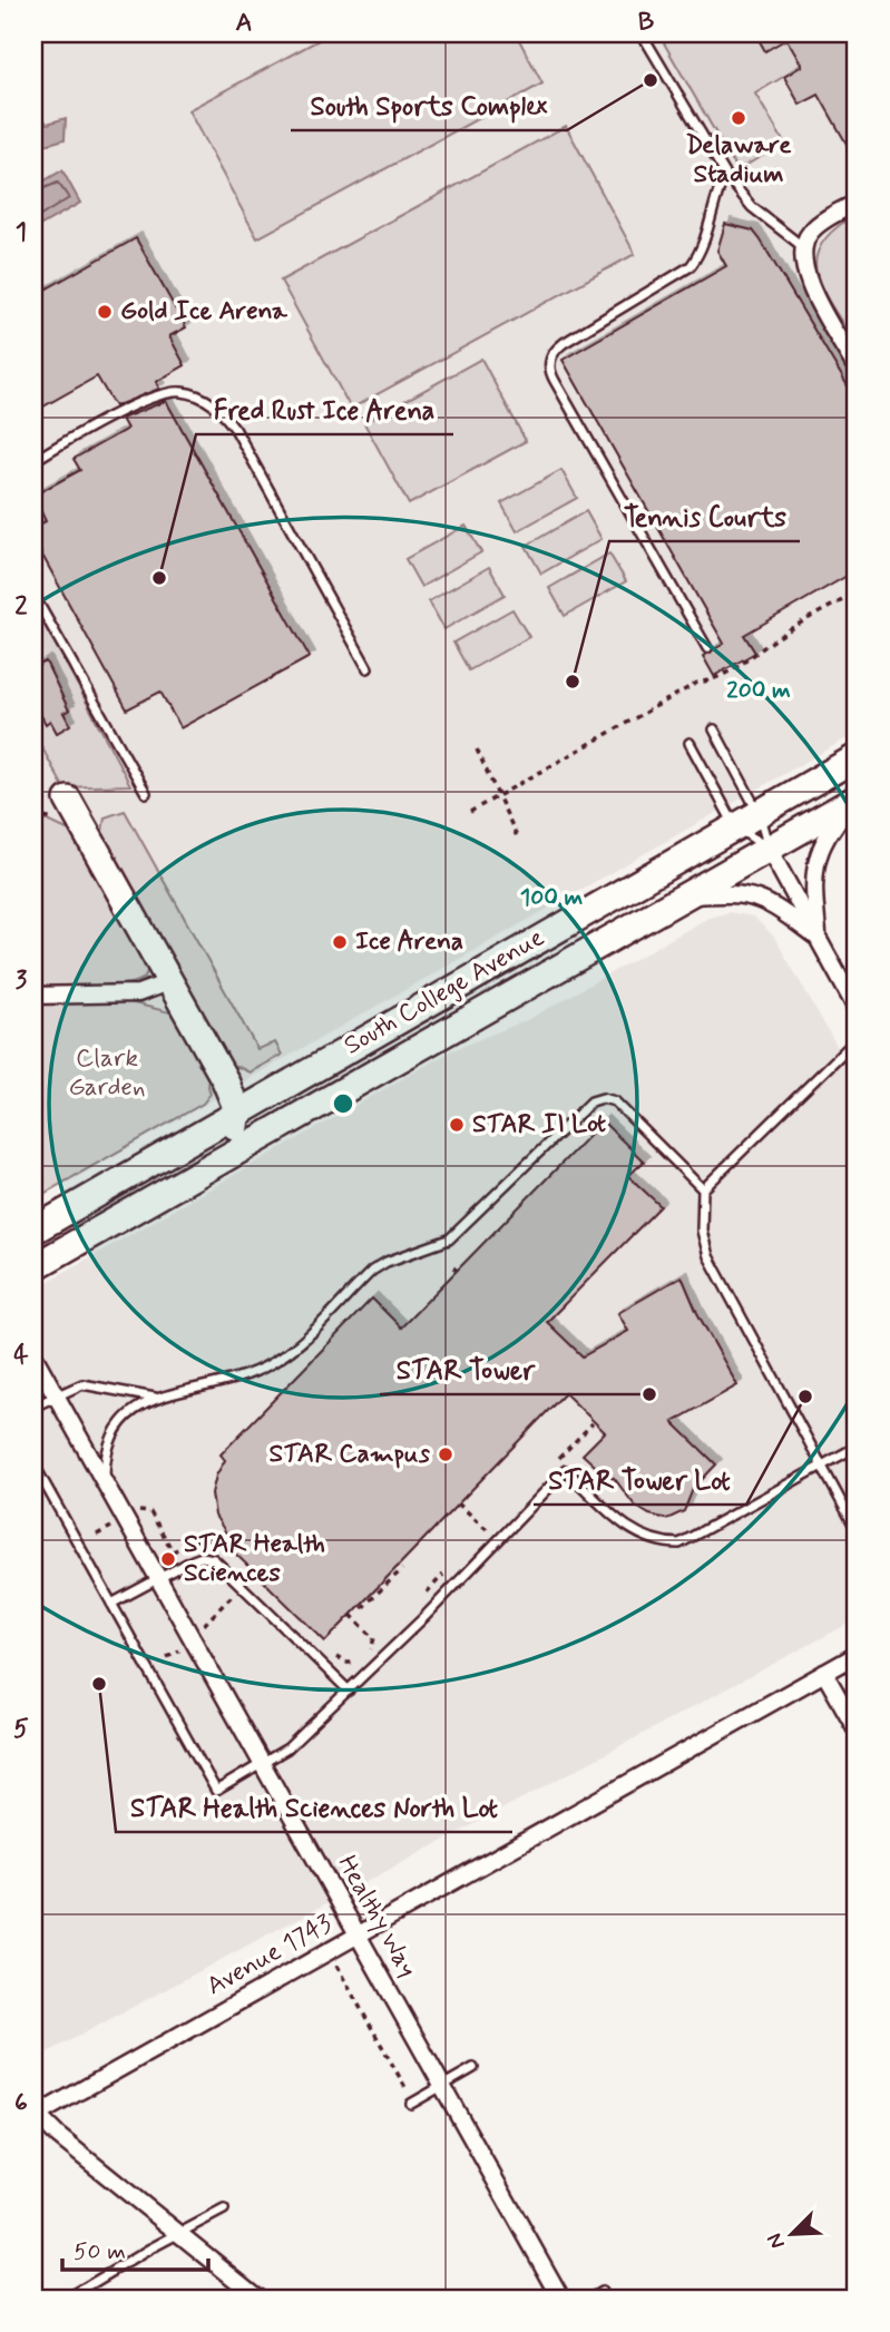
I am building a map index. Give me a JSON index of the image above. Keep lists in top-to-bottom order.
{
  "streets": {
    "main road": ["South College Avenue"],
    "street": ["Healthy Way", "Avenue 1743"]
  },
  "crossings": [
    ["Healthy Way", "Avenue 1743"]
  ],
  "parks": ["Clark Garden"],
  "places": [
    "South Sports Complex",
    "Delaware Stadium",
    "Gold Ice Arena",
    "Fred Rust Ice Arena",
    "Tennis Courts",
    "Ice Arena",
    "STAR II Lot",
    "STAR Tower",
    "STAR Tower Lot",
    "STAR Campus",
    "STAR Health Sciences",
    "STAR Health Sciences North Lot"
  ],
  "scale_bar": "50 m",
  "north": "bottom left",
  "grid": {
    "columns": ["A", "B"],
    "rows": [
      "1",
      "2",
      "3",
      "4",
      "5",
      "6"
    ]
  },
  "rings": ["200 m", "100 m"]
}
